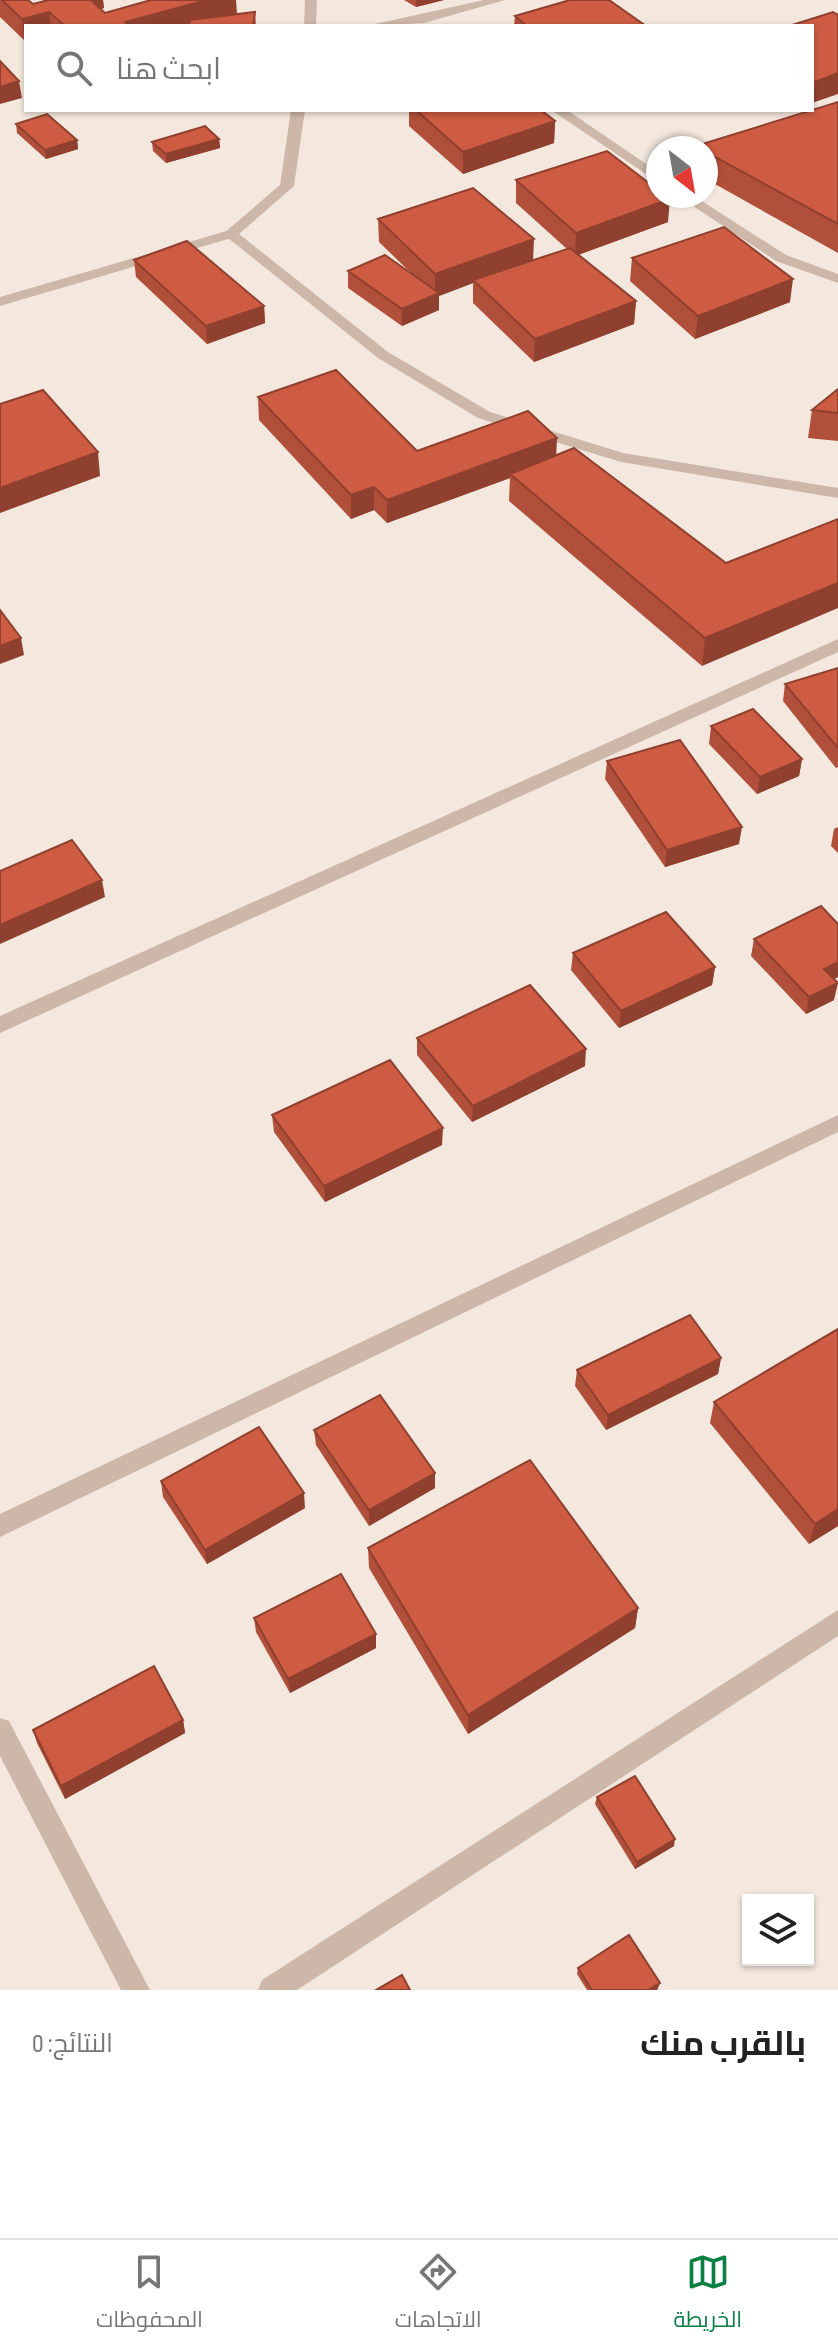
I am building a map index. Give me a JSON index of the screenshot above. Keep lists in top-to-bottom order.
{
  "north": "bottom right",
  "page": {
    "search": "ابحث هنا",
    "heading": ["بالقرب منك", "النتائج: 0"],
    "nav": ["الخريطة", "الاتجاهات", "المحفوظات"]
  }
}
